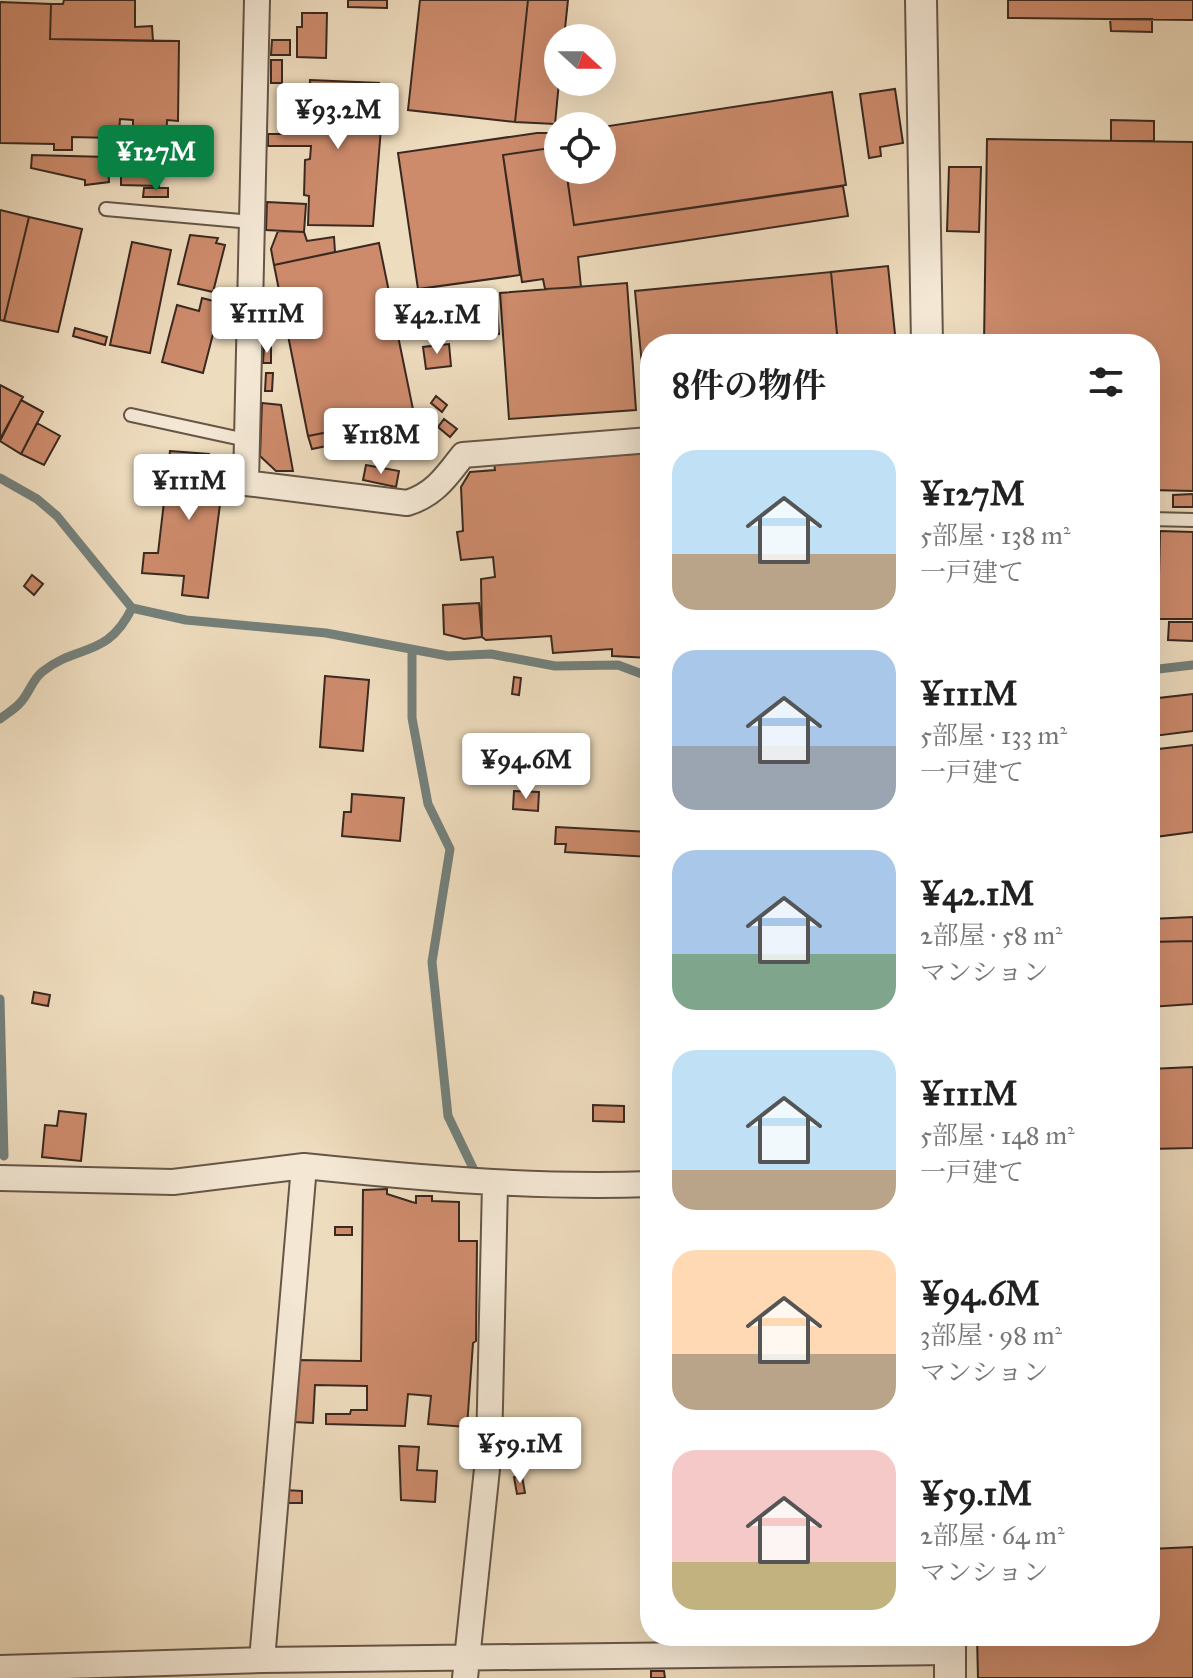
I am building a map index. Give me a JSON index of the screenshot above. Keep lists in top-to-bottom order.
{
  "north": "right",
  "page": {
    "price": [
      "¥93.2M",
      "¥127M",
      "¥111M",
      "¥42.1M",
      "¥118M",
      "¥111M",
      "¥94.6M",
      "¥59.1M"
    ],
    "heading": "8件の物件",
    "list": [
      {
        "name": "¥127M",
        "note": "5部屋 · 138 m² · 一戸建て"
      },
      {
        "name": "¥111M",
        "note": "5部屋 · 133 m² · 一戸建て"
      },
      {
        "name": "¥42.1M",
        "note": "2部屋 · 58 m² · マンション"
      },
      {
        "name": "¥111M",
        "note": "5部屋 · 148 m² · 一戸建て"
      },
      {
        "name": "¥94.6M",
        "note": "3部屋 · 98 m² · マンション"
      },
      {
        "name": "¥59.1M",
        "note": "2部屋 · 64 m² · マンション"
      }
    ]
  }
}
